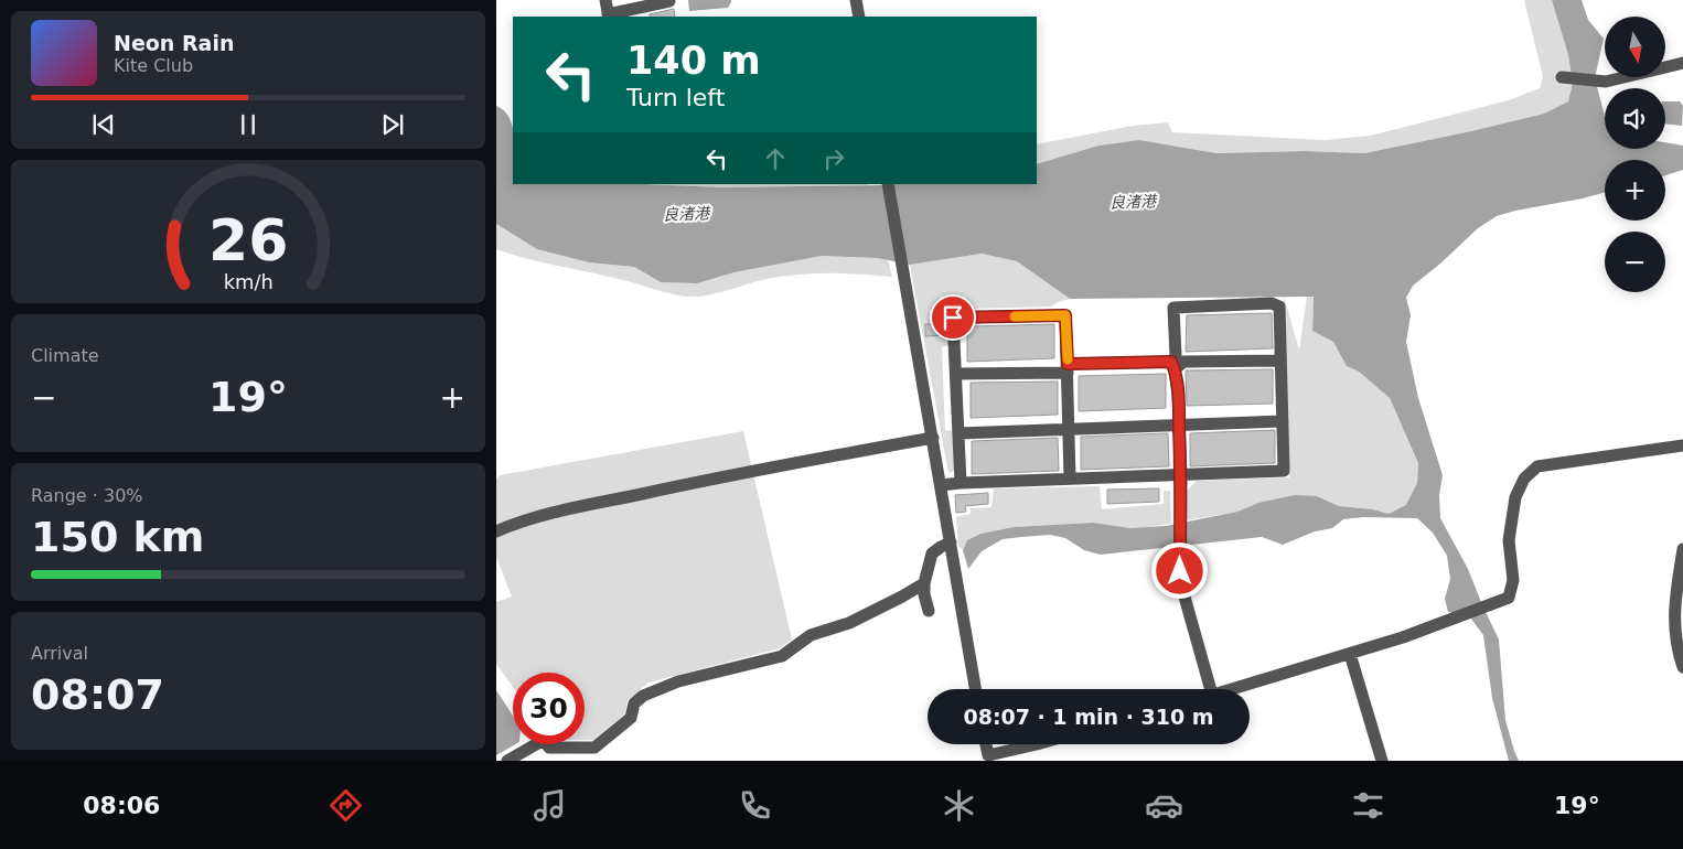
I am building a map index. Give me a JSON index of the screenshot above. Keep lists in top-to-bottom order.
{
  "water": ["良渚港"],
  "north": "bottom",
  "page": {
    "map_buttons": ["+", "−"],
    "turn": ["140 m", "Turn left"],
    "song": ["Neon Rain", "Kite Club"],
    "tile": [
      "Climate",
      ["Range · 30%", "150 km"],
      ["Arrival", "08:07"]
    ],
    "heat": ["−", "19°", "+"],
    "limit": "30",
    "trip": "08:07 · 1 min · 310 m",
    "tabs": ["08:06", "19°"],
    "gauge": ["26", "km/h"]
  }
}
